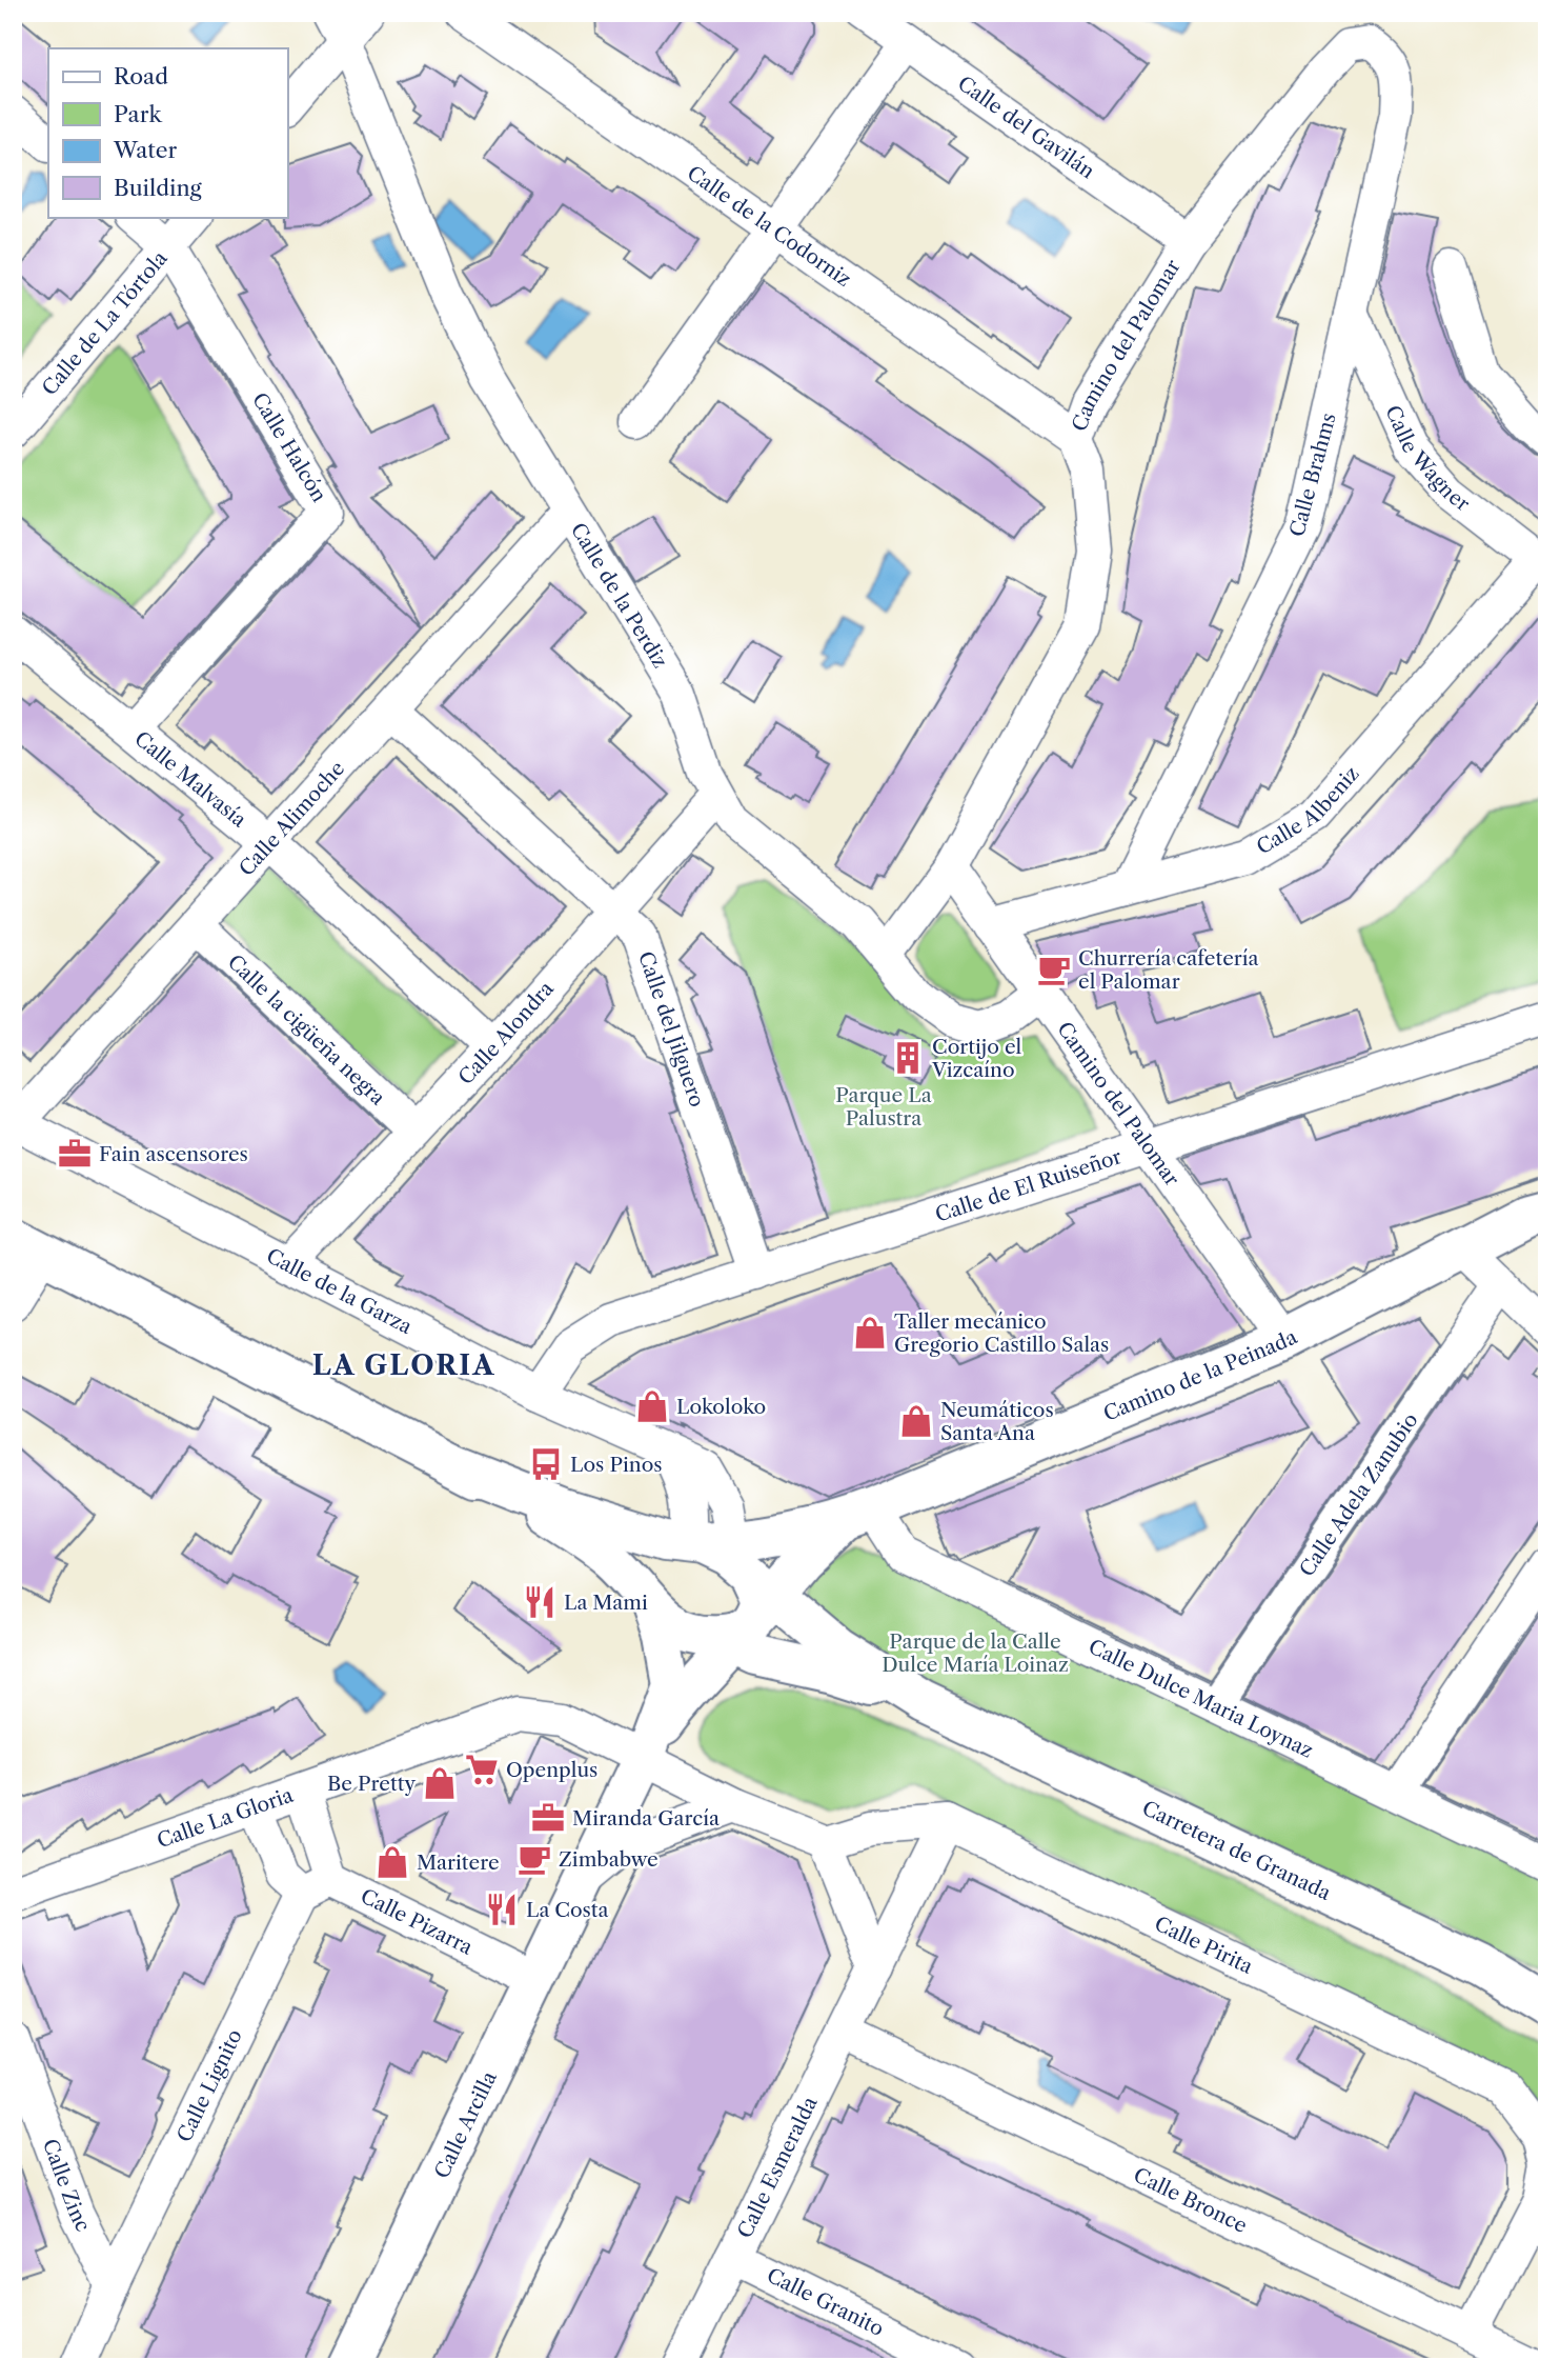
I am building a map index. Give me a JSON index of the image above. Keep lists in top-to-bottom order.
{
  "streets": {
    "main road": ["Camino de la Peinada", "Carretera de Granada", "Calle Arcilla"],
    "street": [
      "Calle del Gavilán",
      "Calle de la Codorniz",
      "Calle de La Tórtola",
      "Camino del Palomar",
      "Calle Halcón",
      "Calle Wagner",
      "Calle Brahms",
      "Calle de la Perdiz",
      "Calle Malvasía",
      "Calle Albeniz",
      "Calle Alimoche",
      "Calle la cigüeña negra",
      "Calle del Jilguero",
      "Calle Alondra",
      "Calle de El Ruiseñor",
      "Calle de la Garza",
      "Calle Adela Zanubio",
      "Calle Dulce Maria Loynaz",
      "Calle La Gloria",
      "Calle Pizarra",
      "Calle Pirita",
      "Calle Lignito",
      "Calle Esmeralda",
      "Calle Zinc",
      "Calle Bronce",
      "Calle Granito"
    ]
  },
  "crossings": [
    ["Calle del Gavilán", "Camino del Palomar"],
    ["Calle de la Codorniz", "Camino del Palomar"],
    ["Calle de La Tórtola", "Calle Halcón"],
    ["Camino del Palomar", "Calle Brahms"],
    ["Camino del Palomar", "Calle de la Perdiz"],
    ["Camino del Palomar", "Calle Albeniz"],
    ["Camino del Palomar", "Calle de El Ruiseñor"],
    ["Camino del Palomar", "Camino de la Peinada"],
    ["Calle Halcón", "Calle Malvasía"],
    ["Calle Wagner", "Calle Brahms"],
    ["Calle Wagner", "Calle Albeniz"],
    ["Calle Brahms", "Calle Albeniz"],
    ["Calle de la Perdiz", "Calle Alimoche"],
    ["Calle de la Perdiz", "Calle Alondra"],
    ["Calle Malvasía", "Calle Alimoche"],
    ["Calle Malvasía", "Calle Alondra"],
    ["Calle Alimoche", "Calle la cigüeña negra"],
    ["Calle Alimoche", "Calle del Jilguero"],
    ["Calle Alimoche", "Calle de la Garza"],
    ["Calle la cigüeña negra", "Calle Alondra"],
    ["Calle del Jilguero", "Calle Alondra"],
    ["Calle del Jilguero", "Calle de El Ruiseñor"],
    ["Calle Alondra", "Calle de la Garza"],
    ["Calle de El Ruiseñor", "Calle de la Garza"],
    ["Calle de la Garza", "Camino de la Peinada"],
    ["Calle de la Garza", "Calle Arcilla"],
    ["Camino de la Peinada", "Calle Dulce Maria Loynaz"],
    ["Camino de la Peinada", "Calle Arcilla"],
    ["Calle Adela Zanubio", "Calle Dulce Maria Loynaz"],
    ["Calle La Gloria", "Calle Arcilla"],
    ["Calle Pizarra", "Calle Arcilla"],
    ["Calle Pirita", "Calle Esmeralda"],
    ["Calle Pirita", "Calle Bronce"],
    ["Calle Lignito", "Calle Zinc"],
    ["Calle Esmeralda", "Calle Bronce"],
    ["Calle Esmeralda", "Calle Granito"]
  ],
  "districts": ["LA GLORIA"],
  "parks": ["Parque La Palustra", "Parque de la Calle Dulce María Loinaz"],
  "places": {
    "cafe": ["Churrería cafetería el Palomar", "Zimbabwe"],
    "building": ["Cortijo el Vizcaíno"],
    "office": ["Fain ascensores", "Miranda García"],
    "shop": [
      "Taller mecánico Gregorio Castillo Salas",
      "Lokoloko",
      "Neumáticos Santa Ana",
      "Be Pretty",
      "Maritere"
    ],
    "bus stop": ["Los Pinos"],
    "restaurant": ["La Mami", "La Costa"],
    "supermarket": ["Openplus"]
  },
  "legend": [
    "Road",
    "Park",
    "Water",
    "Building"
  ]
}
